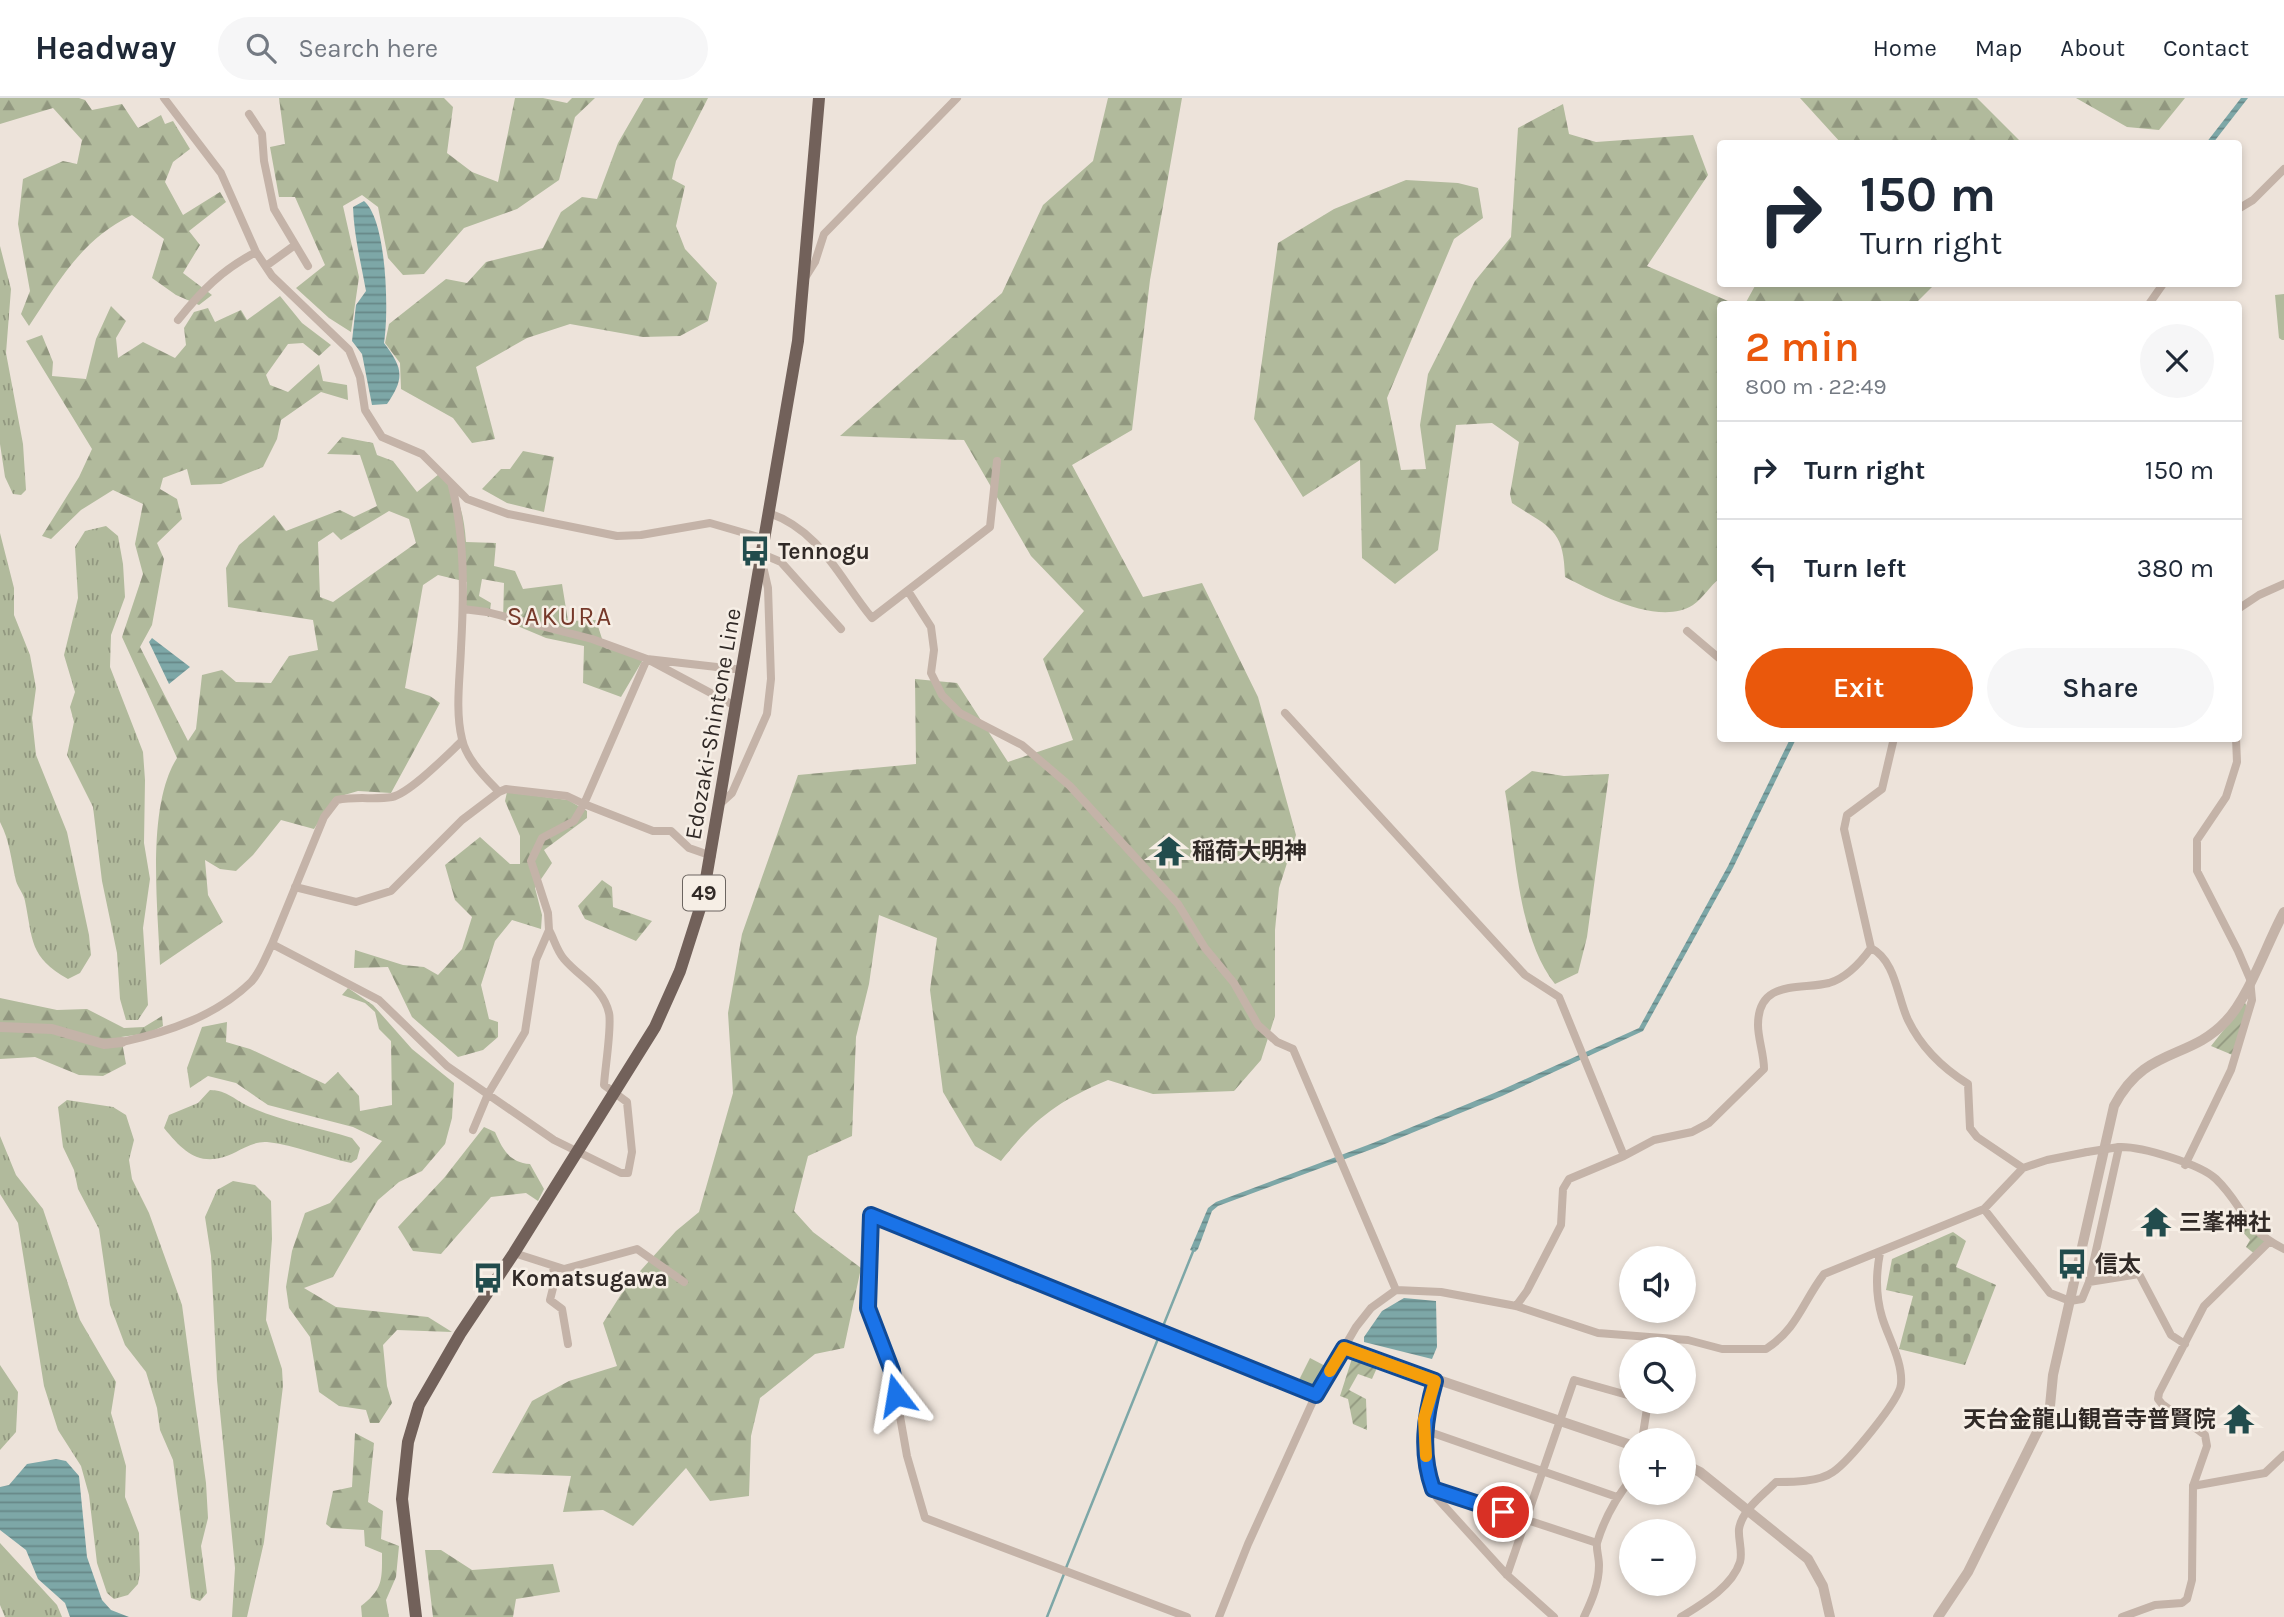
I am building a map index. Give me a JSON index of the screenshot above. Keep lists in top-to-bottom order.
{
  "streets": {
    "main road": ["Edozaki-Shintone Line", "49"]
  },
  "districts": ["SAKURA"],
  "places": {
    "bus stop": ["Tennogu", "信太", "Komatsugawa"],
    "temple": ["稲荷大明神", "三峯神社", "天台金龍山観音寺普賢院"]
  },
  "page": {
    "header": "Headway",
    "search": "Search here",
    "nav": [
      "Home",
      "Map",
      "About",
      "Contact"
    ],
    "turn": ["150 m", "Turn right"],
    "heading": ["2 min", "800 m · 22:49"],
    "list": [
      {
        "name": "Turn right",
        "value": "150 m"
      },
      {
        "name": "Turn left",
        "value": "380 m"
      }
    ],
    "buttons": ["Exit", "Share"],
    "map_buttons": ["+", "−"]
  }
}
